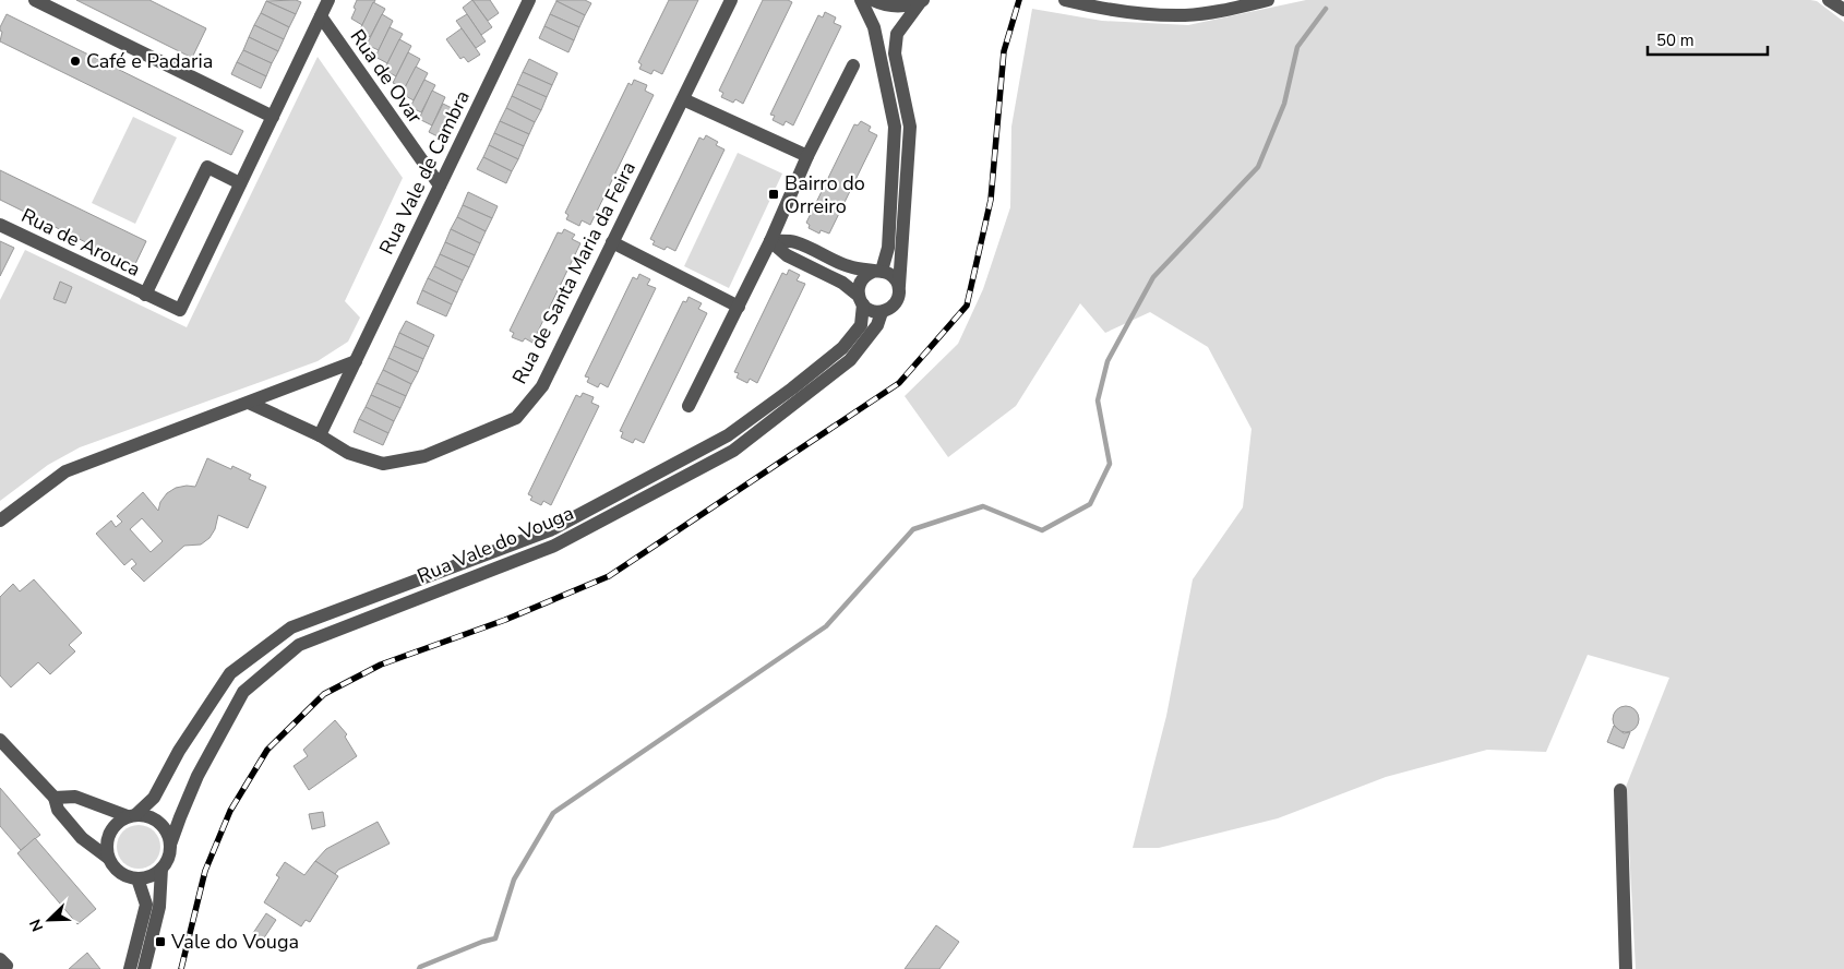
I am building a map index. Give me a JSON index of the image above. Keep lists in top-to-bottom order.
{
  "streets": {
    "street": [
      "Rua de Ovar",
      "Rua Vale de Cambra",
      "Rua de Arouca",
      "Rua de Santa Maria da Feira",
      "Rua Vale do Vouga"
    ]
  },
  "crossings": [
    ["Rua de Ovar", "Rua Vale de Cambra"],
    ["Rua Vale de Cambra", "Rua de Santa Maria da Feira"]
  ],
  "places": {
    "other": ["Café e Padaria"],
    "transit": ["Bairro do Orreiro", "Vale do Vouga"]
  },
  "scale_bar": "50 m",
  "north": "bottom left"
}
